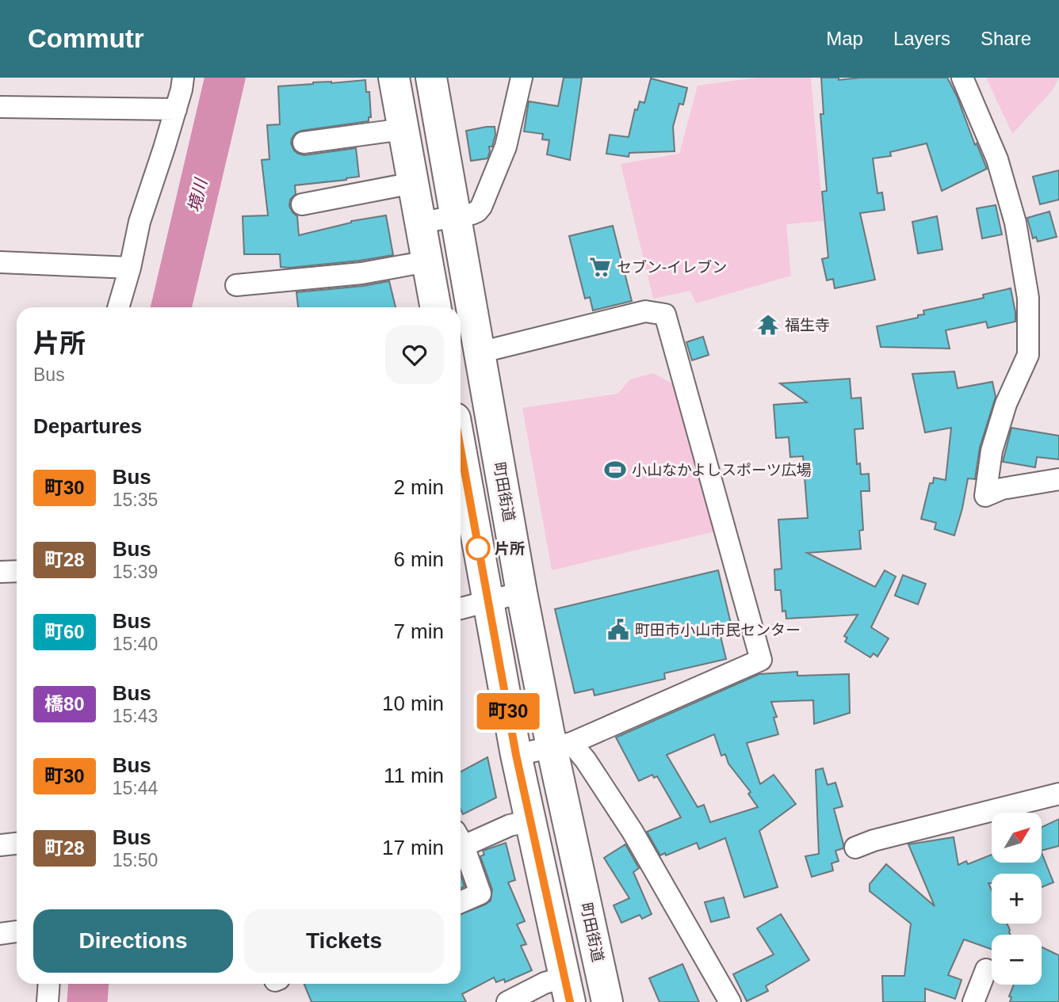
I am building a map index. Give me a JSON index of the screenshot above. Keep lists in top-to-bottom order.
{
  "streets": {
    "main road": ["町田街道"]
  },
  "water": ["境川"],
  "places": {
    "supermarket": ["セブン-イレブン"],
    "temple": ["福生寺"],
    "sports": ["小山なかよしスポーツ広場"],
    "other": ["片所"],
    "public building": ["町田市小山市民センター"]
  },
  "lines": ["bus line 町30"],
  "north": "top right",
  "page": {
    "header": "Commutr",
    "nav": ["Map", "Layers", "Share"],
    "on_map": "町30",
    "heading": [
      ["片所", "Bus"],
      "Departures"
    ],
    "list": [
      {
        "mark": "町30",
        "name": "Bus",
        "note": "15:35",
        "value": "2 min"
      },
      {
        "mark": "町28",
        "name": "Bus",
        "note": "15:39",
        "value": "6 min"
      },
      {
        "mark": "町60",
        "name": "Bus",
        "note": "15:40",
        "value": "7 min"
      },
      {
        "mark": "橋80",
        "name": "Bus",
        "note": "15:43",
        "value": "10 min"
      },
      {
        "mark": "町30",
        "name": "Bus",
        "note": "15:44",
        "value": "11 min"
      },
      {
        "mark": "町28",
        "name": "Bus",
        "note": "15:50",
        "value": "17 min"
      }
    ],
    "map_buttons": ["+", "−"],
    "buttons": ["Directions", "Tickets"]
  }
}
